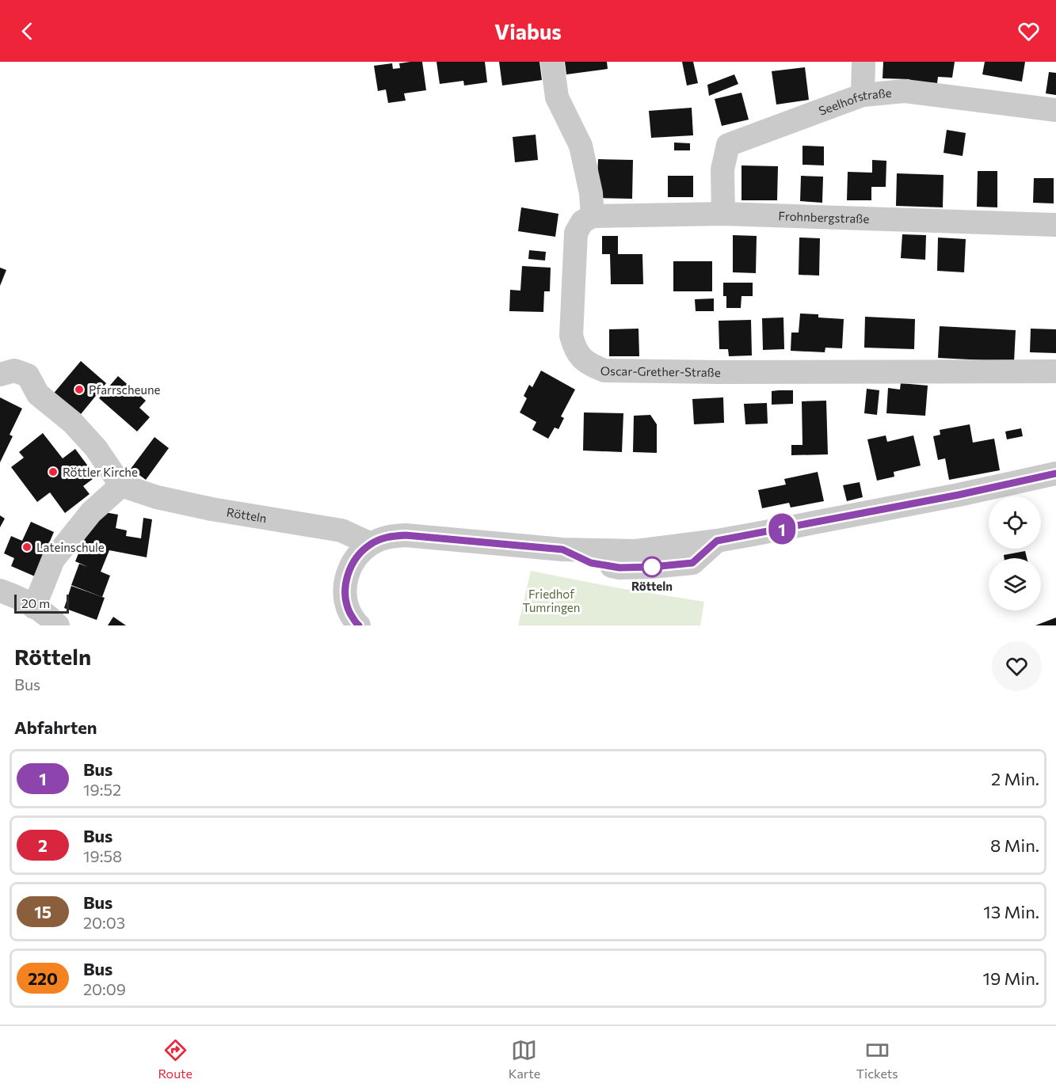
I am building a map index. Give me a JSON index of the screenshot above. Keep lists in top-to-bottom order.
{
  "streets": {
    "street": [
      "Seelhofstraße",
      "Frohnbergstraße",
      "Oscar-Grether-Straße",
      "Rötteln"
    ]
  },
  "crossings": [
    ["Seelhofstraße", "Frohnbergstraße"],
    ["Frohnbergstraße", "Oscar-Grether-Straße"]
  ],
  "parks": ["Friedhof Tumringen"],
  "places": [
    "Pfarrscheune",
    "Röttler Kirche",
    "Lateinschule",
    "Rötteln"
  ],
  "lines": ["bus line 1"],
  "scale_bar": "20 m",
  "page": {
    "header": "Viabus",
    "on_map": "1",
    "scale": "20 m",
    "heading": [
      ["Rötteln", "Bus"],
      "Abfahrten"
    ],
    "list": [
      {
        "mark": "1",
        "name": "Bus",
        "note": "19:52",
        "value": "2 Min."
      },
      {
        "mark": "2",
        "name": "Bus",
        "note": "19:58",
        "value": "8 Min."
      },
      {
        "mark": "15",
        "name": "Bus",
        "note": "20:03",
        "value": "13 Min."
      },
      {
        "mark": "220",
        "name": "Bus",
        "note": "20:09",
        "value": "19 Min."
      }
    ],
    "tabs": ["Route", "Karte", "Tickets"]
  }
}
